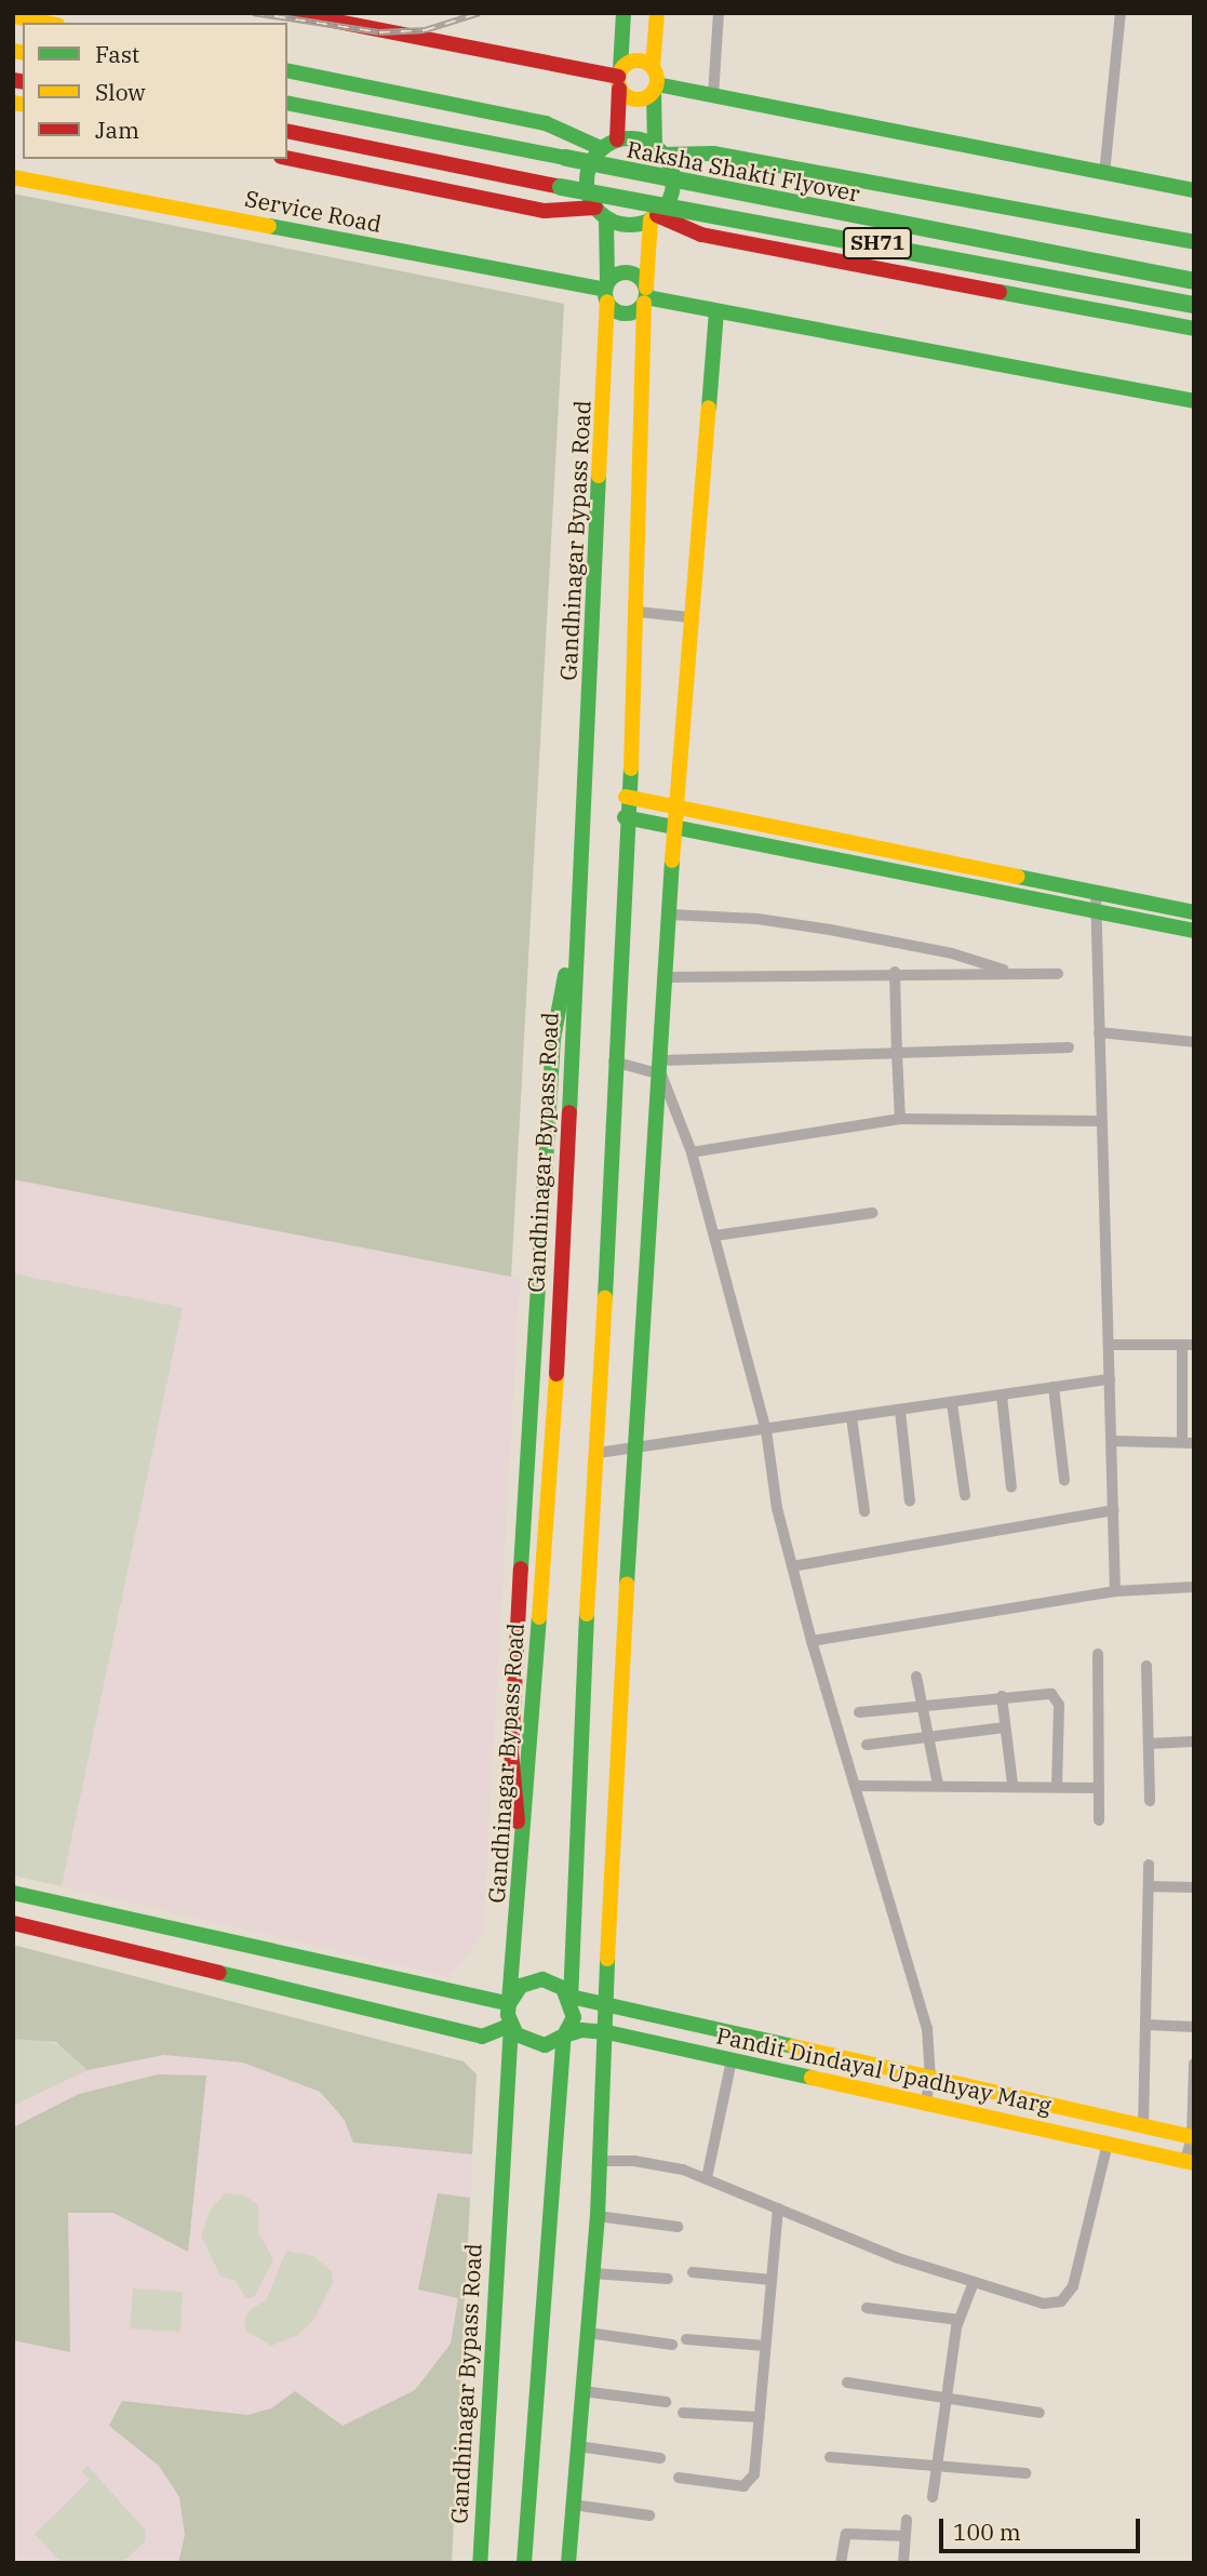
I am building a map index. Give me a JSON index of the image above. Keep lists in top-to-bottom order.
{
  "streets": {
    "main road": [
      "Raksha Shakti Flyover",
      "Service Road",
      "SH71",
      "Gandhinagar Bypass Road",
      "Pandit Dindayal Upadhyay Marg"
    ]
  },
  "crossings": [
    ["Service Road", "Gandhinagar Bypass Road"],
    ["Gandhinagar Bypass Road", "Pandit Dindayal Upadhyay Marg"]
  ],
  "legend": ["Fast", "Slow", "Jam"],
  "scale_bar": "100 m"
}
